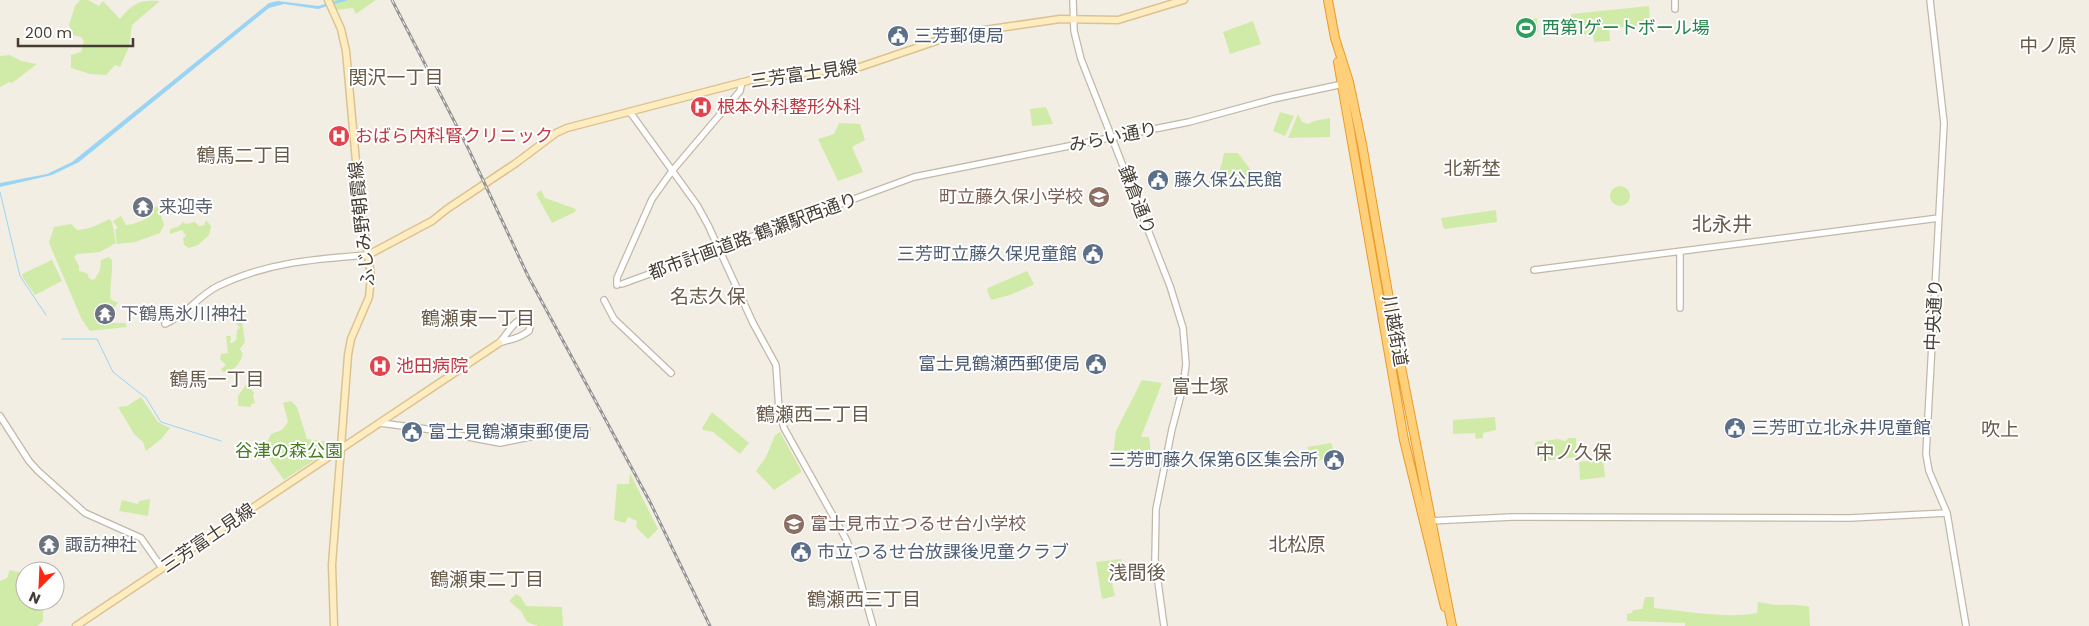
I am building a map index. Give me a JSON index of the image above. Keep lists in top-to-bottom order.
{
  "streets": {
    "highway": ["川越街道"],
    "main road": ["三芳富士見線", "ふじみ野朝霞線"],
    "street": [
      "みらい通り",
      "鎌倉通り",
      "都市計画道路 鶴瀬駅西通り",
      "中央通り"
    ]
  },
  "crossings": [
    ["三芳富士見線", "鎌倉通り"],
    ["三芳富士見線", "ふじみ野朝霞線"],
    ["みらい通り", "鎌倉通り"],
    ["みらい通り", "都市計画道路 鶴瀬駅西通り"],
    ["みらい通り", "川越街道"]
  ],
  "districts": [
    "中ノ原",
    "関沢一丁目",
    "鶴馬二丁目",
    "北新埜",
    "北永井",
    "名志久保",
    "鶴瀬東一丁目",
    "鶴馬一丁目",
    "富士塚",
    "鶴瀬西二丁目",
    "吹上",
    "中ノ久保",
    "北松原",
    "浅間後",
    "鶴瀬東二丁目",
    "鶴瀬西三丁目"
  ],
  "parks": ["谷津の森公園"],
  "places": {
    "sports": ["西第1ゲートボール場"],
    "public building": [
      "三芳郵便局",
      "藤久保公民館",
      "三芳町立藤久保児童館",
      "富士見鶴瀬西郵便局",
      "三芳町立北永井児童館",
      "富士見鶴瀬東郵便局",
      "三芳町藤久保第6区集会所",
      "市立つるせ台放課後児童クラブ"
    ],
    "hospital": ["根本外科整形外科", "おばら内科腎クリニック", "池田病院"],
    "school or university": ["町立藤久保小学校", "富士見市立つるせ台小学校"],
    "temple": ["来迎寺", "下鶴馬氷川神社", "諏訪神社"]
  },
  "scale_bar": "200 m",
  "north": "bottom left"
}
